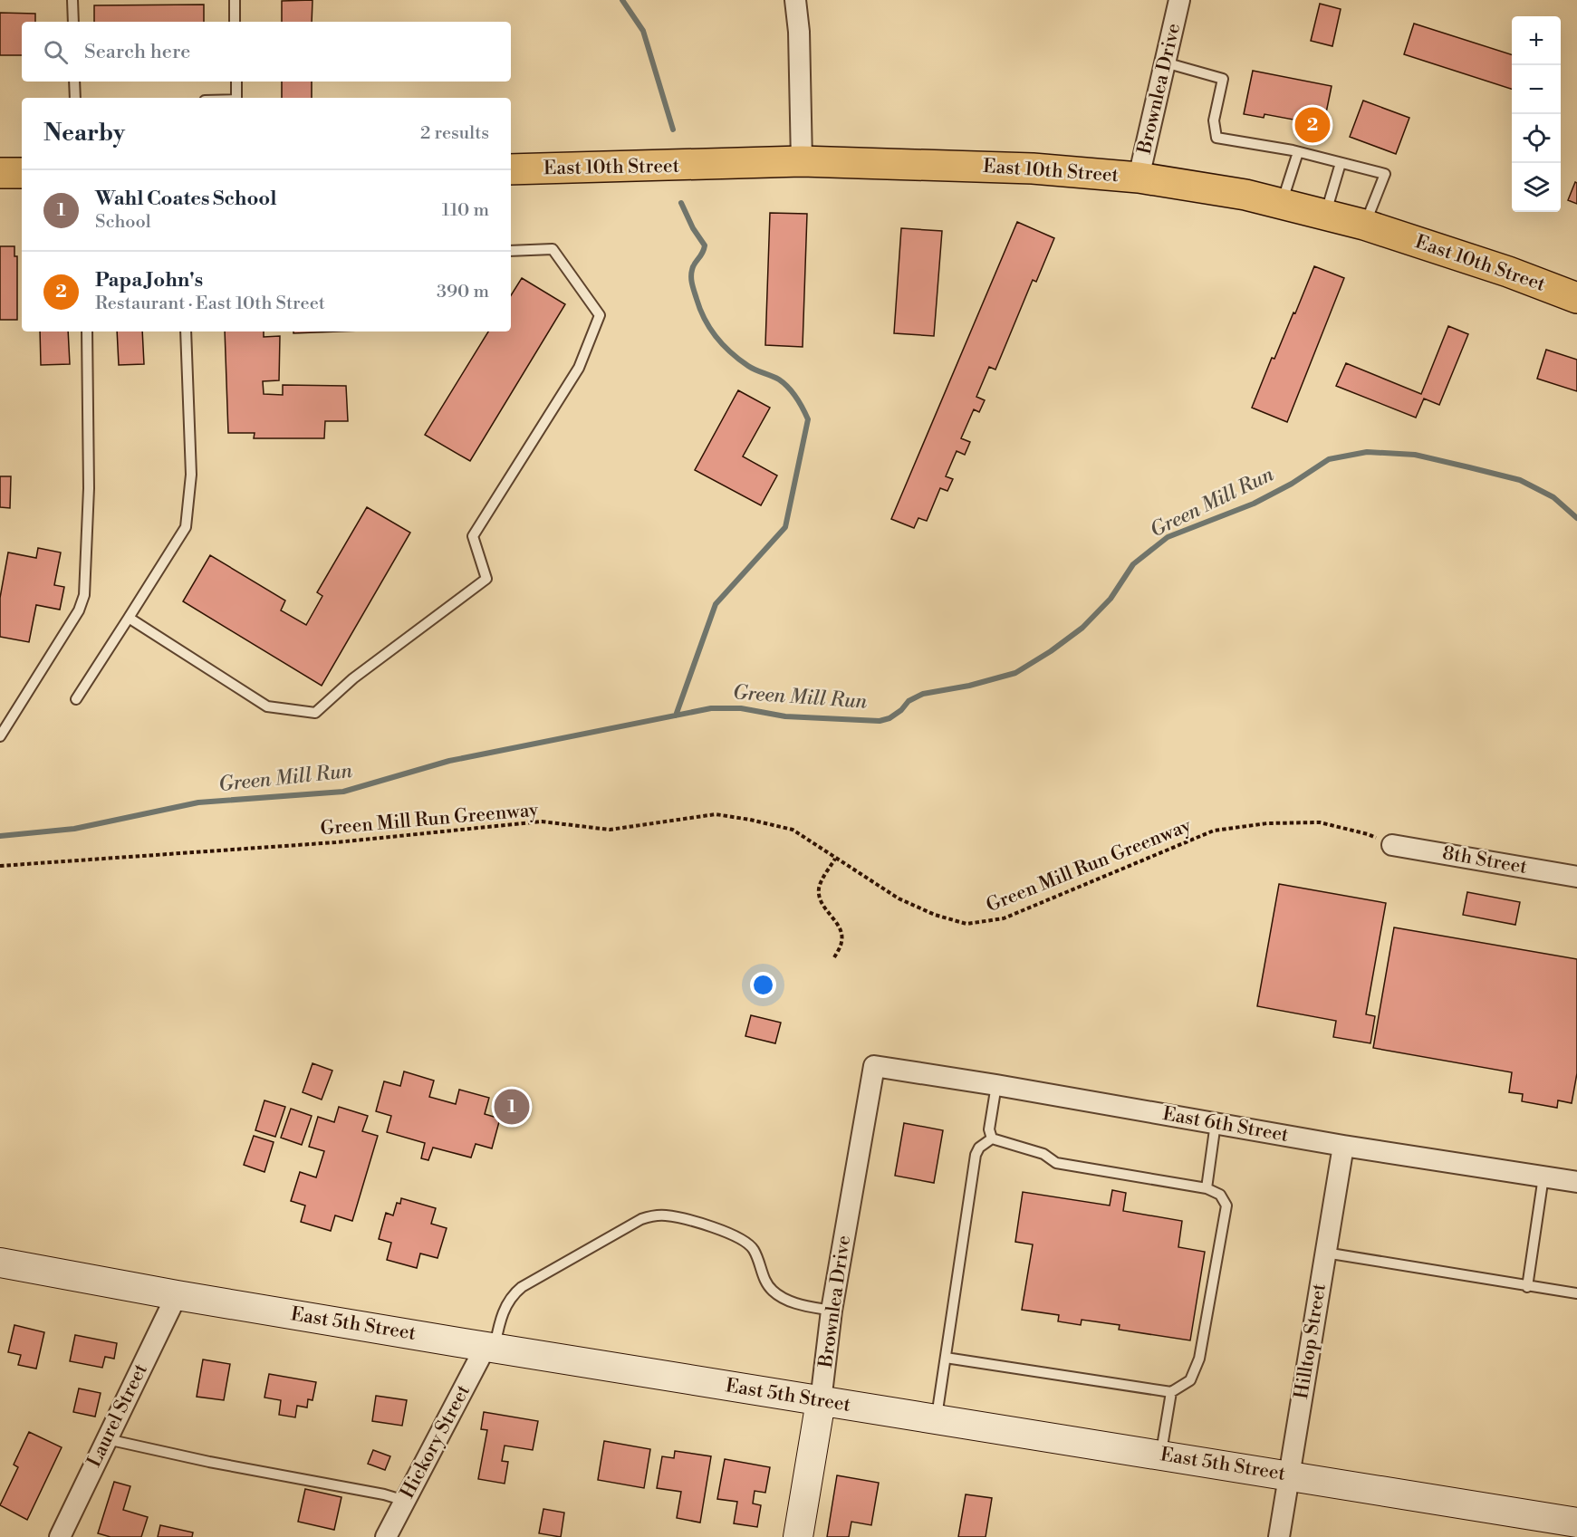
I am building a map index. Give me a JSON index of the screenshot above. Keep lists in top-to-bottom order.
{
  "streets": {
    "main road": ["Brownlea Drive", "East 10th Street", "East 5th Street"],
    "street": [
      "8th Street",
      "East 6th Street",
      "Hilltop Street",
      "Laurel Street",
      "Hickory Street"
    ],
    "path": ["Green Mill Run Greenway"]
  },
  "crossings": [
    ["Brownlea Drive", "East 10th Street"],
    ["Brownlea Drive", "East 6th Street"],
    ["Brownlea Drive", "East 5th Street"],
    ["East 6th Street", "Hilltop Street"],
    ["East 5th Street", "Hilltop Street"],
    ["East 5th Street", "Laurel Street"],
    ["East 5th Street", "Hickory Street"]
  ],
  "water": ["Green Mill Run"],
  "page": {
    "map_buttons": ["+", "−"],
    "search": "Search here",
    "heading": ["Nearby", "2 results"],
    "pins": ["2", "1"],
    "list": [
      {
        "mark": "1",
        "name": "Wahl Coates School",
        "note": "School",
        "value": "110 m"
      },
      {
        "mark": "2",
        "name": "Papa John's",
        "note": "Restaurant · East 10th Street",
        "value": "390 m"
      }
    ]
  }
}
